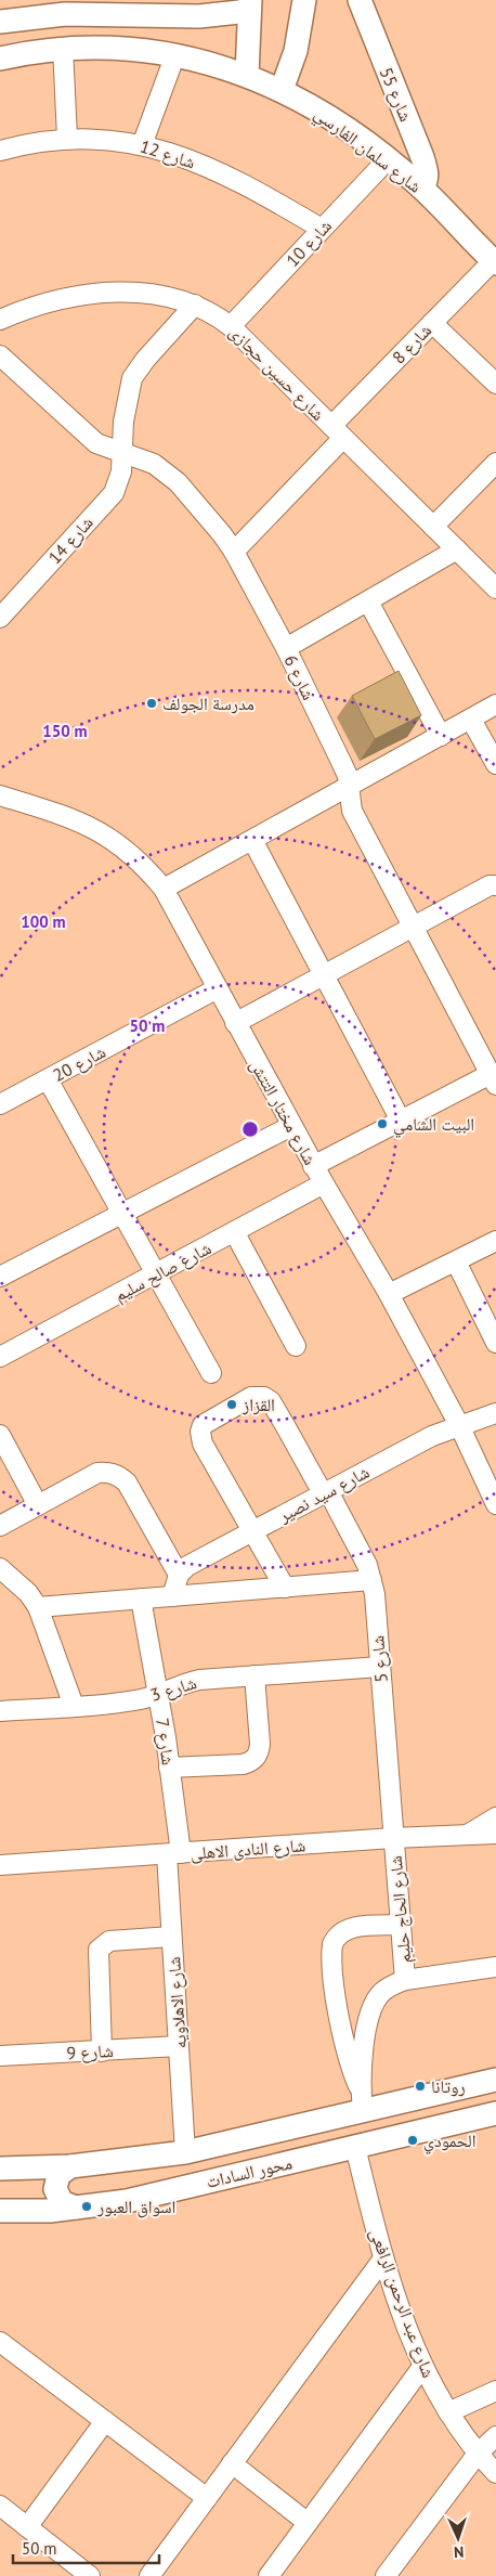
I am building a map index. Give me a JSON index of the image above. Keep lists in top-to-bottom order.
{
  "streets": {
    "street": [
      "شارع 55",
      "شارع سلمان الفارسي",
      "شارع 12",
      "شارع 10",
      "شارع 8",
      "شارع حسين حجازى",
      "شارع 14",
      "شارع 6",
      "شارع 20",
      "شارع مختار التتش",
      "شارع صالح سليم",
      "شارع سيد نصير",
      "شارع 5",
      "شارع 3",
      "شارع 7",
      "شارع النادى الاهلى",
      "شارع الحاج حليم",
      "شارع الاهلاويه",
      "شارع 9",
      "محور السادات",
      "شارع عبد الرحمن الرافعى"
    ]
  },
  "crossings": [
    ["شارع 55", "شارع سلمان الفارسي"],
    ["شارع سلمان الفارسي", "شارع 10"],
    ["شارع سلمان الفارسي", "شارع 8"],
    ["شارع 12", "شارع 10"],
    ["شارع 10", "شارع حسين حجازى"],
    ["شارع 8", "شارع حسين حجازى"],
    ["شارع 8", "شارع 6"],
    ["شارع حسين حجازى", "شارع 14"],
    ["شارع 14", "شارع 6"],
    ["شارع 20", "شارع مختار التتش"],
    ["شارع مختار التتش", "شارع صالح سليم"],
    ["شارع مختار التتش", "شارع سيد نصير"],
    ["شارع سيد نصير", "شارع 5"],
    ["شارع 5", "شارع 3"],
    ["شارع 5", "شارع النادى الاهلى"],
    ["شارع 5", "شارع الحاج حليم"],
    ["شارع 3", "شارع 7"],
    ["شارع 7", "شارع النادى الاهلى"],
    ["شارع 7", "شارع الاهلاويه"],
    ["شارع النادى الاهلى", "شارع الحاج حليم"],
    ["شارع النادى الاهلى", "شارع الاهلاويه"],
    ["شارع الاهلاويه", "شارع 9"],
    ["شارع الاهلاويه", "محور السادات"],
    ["محور السادات", "شارع عبد الرحمن الرافعى"]
  ],
  "places": [
    "مدرسة الجولف",
    "البيت الشامي",
    "القزاز",
    "روتانا",
    "الحمودي",
    "اسواق العبور"
  ],
  "scale_bar": "50 m",
  "north": "bottom",
  "rings": ["150 m", "100 m", "50 m"]
}
